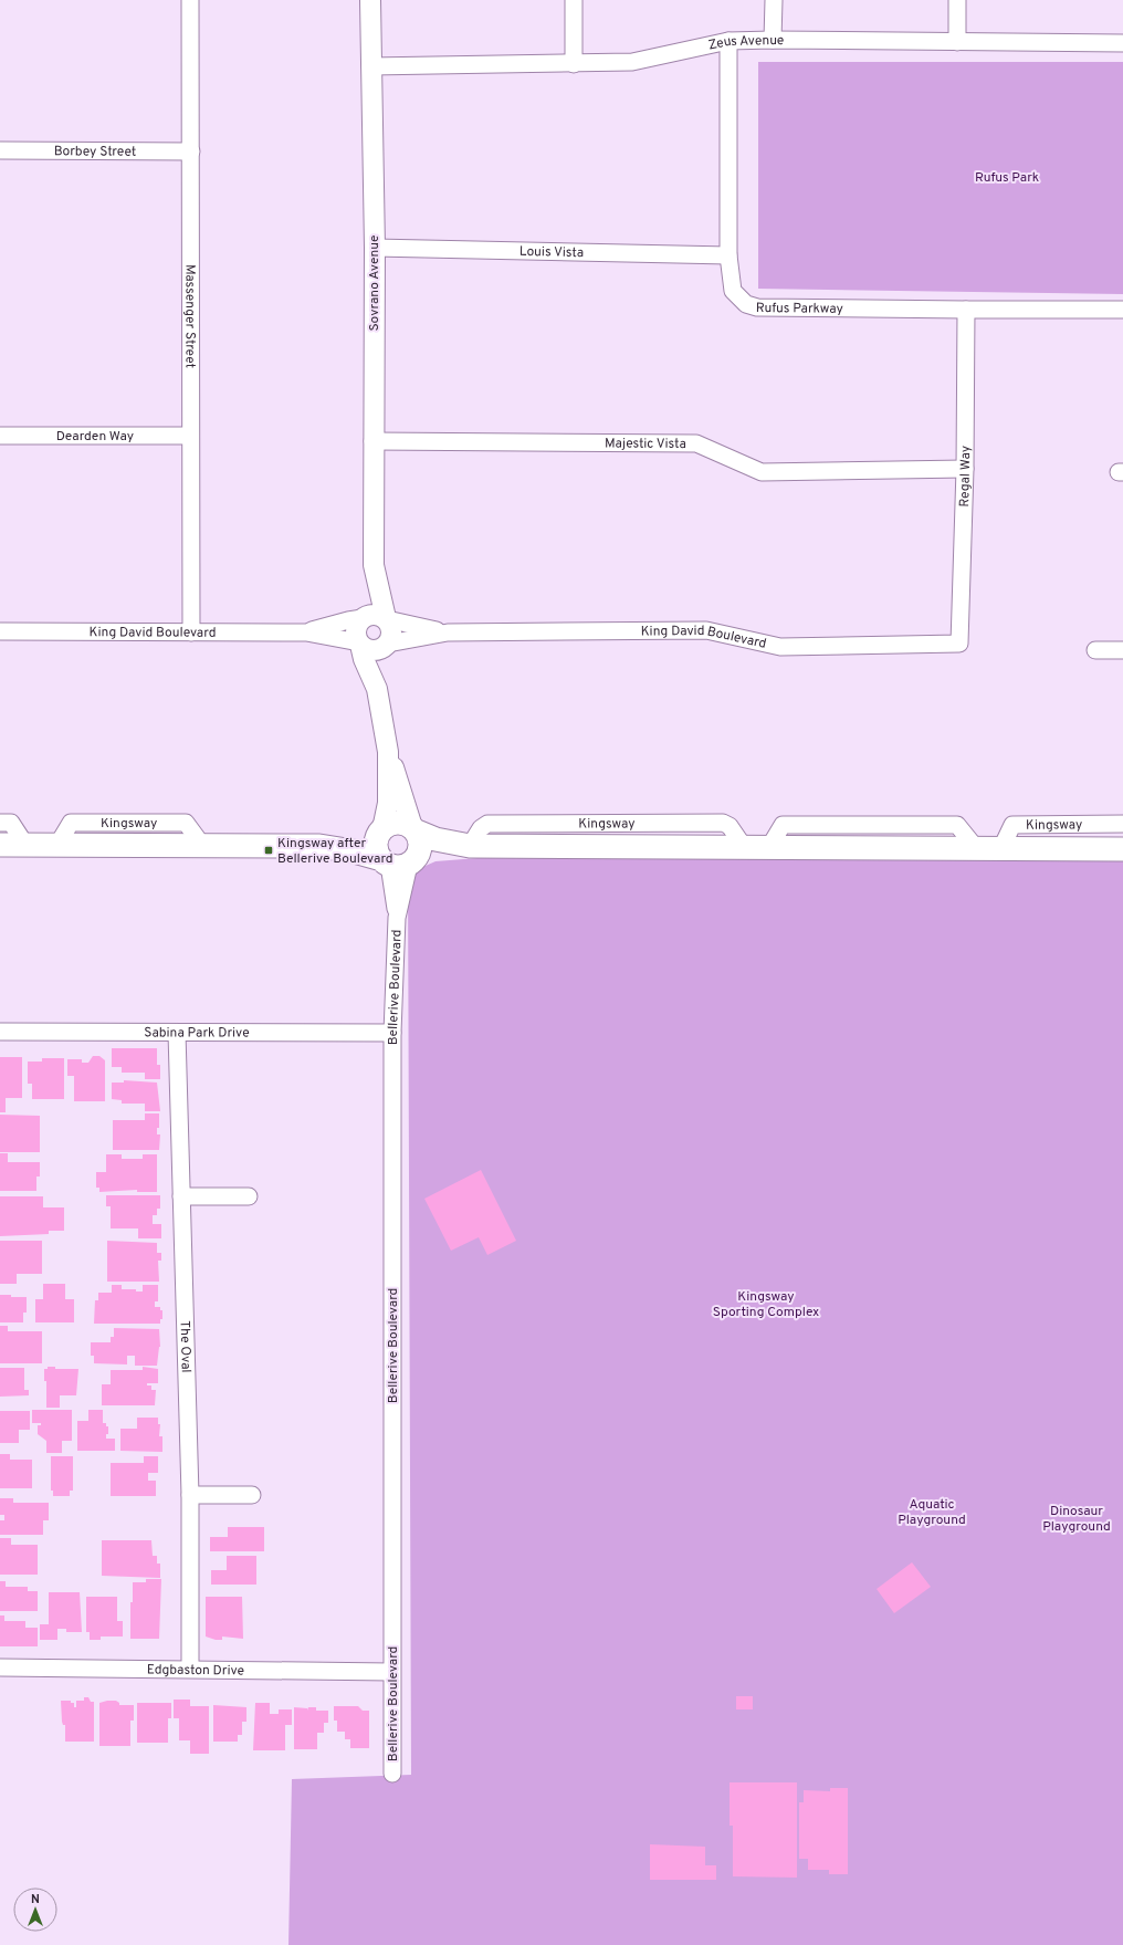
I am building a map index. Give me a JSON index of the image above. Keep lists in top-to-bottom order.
{
  "streets": {
    "main road": ["Kingsway"],
    "street": [
      "Zeus Avenue",
      "Borbey Street",
      "Louis Vista",
      "Sovrano Avenue",
      "Rufus Parkway",
      "Massenger Street",
      "Dearden Way",
      "Majestic Vista",
      "Regal Way",
      "King David Boulevard",
      "Bellerive Boulevard",
      "Sabina Park Drive",
      "The Oval",
      "Edgbaston Drive"
    ]
  },
  "crossings": [
    ["Zeus Avenue", "Sovrano Avenue"],
    ["Zeus Avenue", "Rufus Parkway"],
    ["Borbey Street", "Massenger Street"],
    ["Louis Vista", "Sovrano Avenue"],
    ["Louis Vista", "Rufus Parkway"],
    ["Sovrano Avenue", "Majestic Vista"],
    ["Sovrano Avenue", "King David Boulevard"],
    ["Rufus Parkway", "Regal Way"],
    ["Massenger Street", "Dearden Way"],
    ["Massenger Street", "King David Boulevard"],
    ["Majestic Vista", "Regal Way"],
    ["Regal Way", "King David Boulevard"],
    ["Kingsway", "Bellerive Boulevard"],
    ["Bellerive Boulevard", "Sabina Park Drive"],
    ["Bellerive Boulevard", "Edgbaston Drive"],
    ["Sabina Park Drive", "The Oval"],
    ["The Oval", "Edgbaston Drive"]
  ],
  "parks": [
    "Rufus Park",
    "Kingsway Sporting Complex",
    "Aquatic Playground",
    "Dinosaur Playground"
  ],
  "places": {
    "transit": ["Kingsway after Bellerive Boulevard"]
  },
  "north": "top"
}
